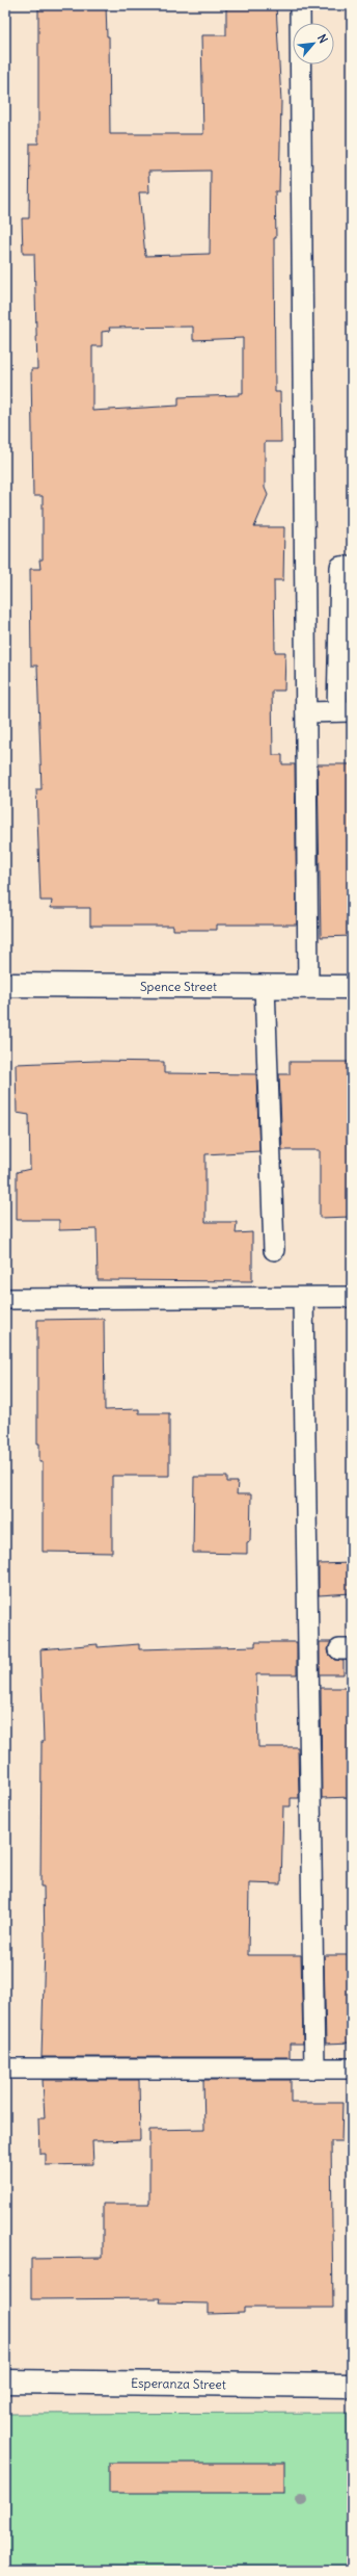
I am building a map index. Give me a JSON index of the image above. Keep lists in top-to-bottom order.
{
  "streets": {
    "street": ["Spence Street", "Esperanza Street"]
  },
  "north": "top right"
}
